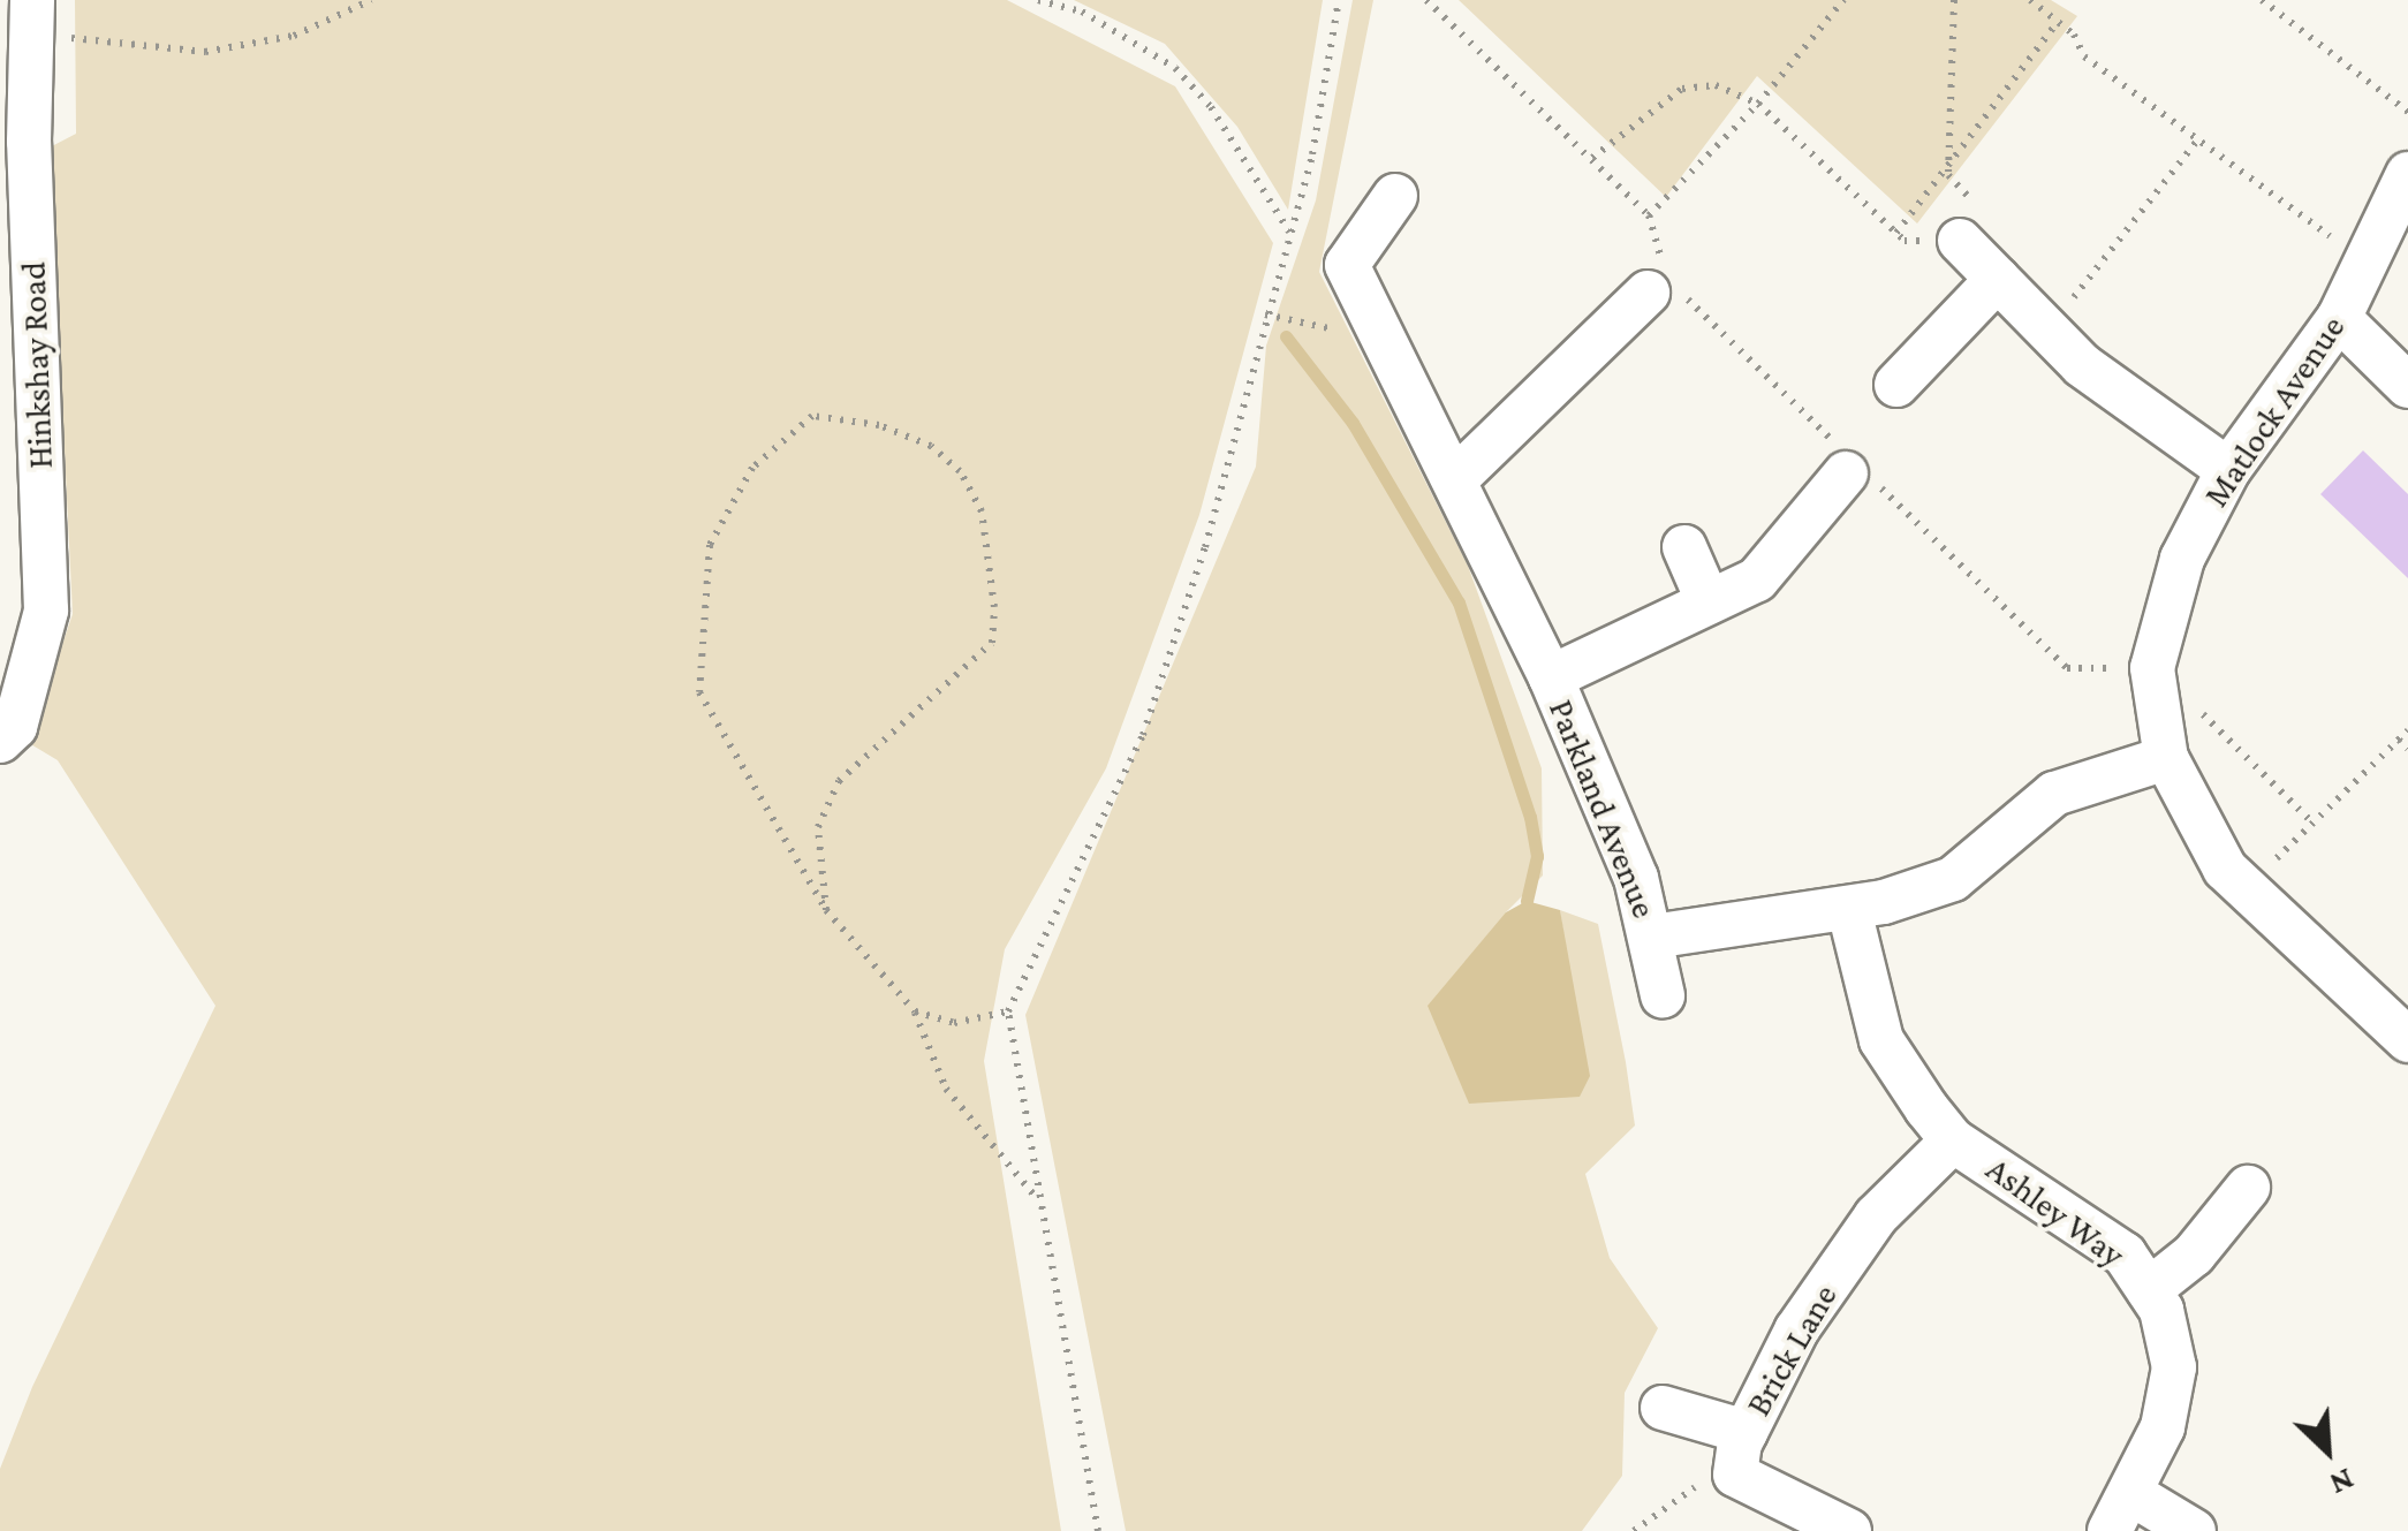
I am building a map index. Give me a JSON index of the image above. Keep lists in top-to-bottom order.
{
  "streets": {
    "street": [
      "Hinkshay Road",
      "Matlock Avenue",
      "Parkland Avenue",
      "Ashley Way",
      "Brick Lane"
    ]
  },
  "crossings": [
    ["Matlock Avenue", "Parkland Avenue"],
    ["Parkland Avenue", "Ashley Way"],
    ["Ashley Way", "Brick Lane"]
  ],
  "north": "bottom right"
}
